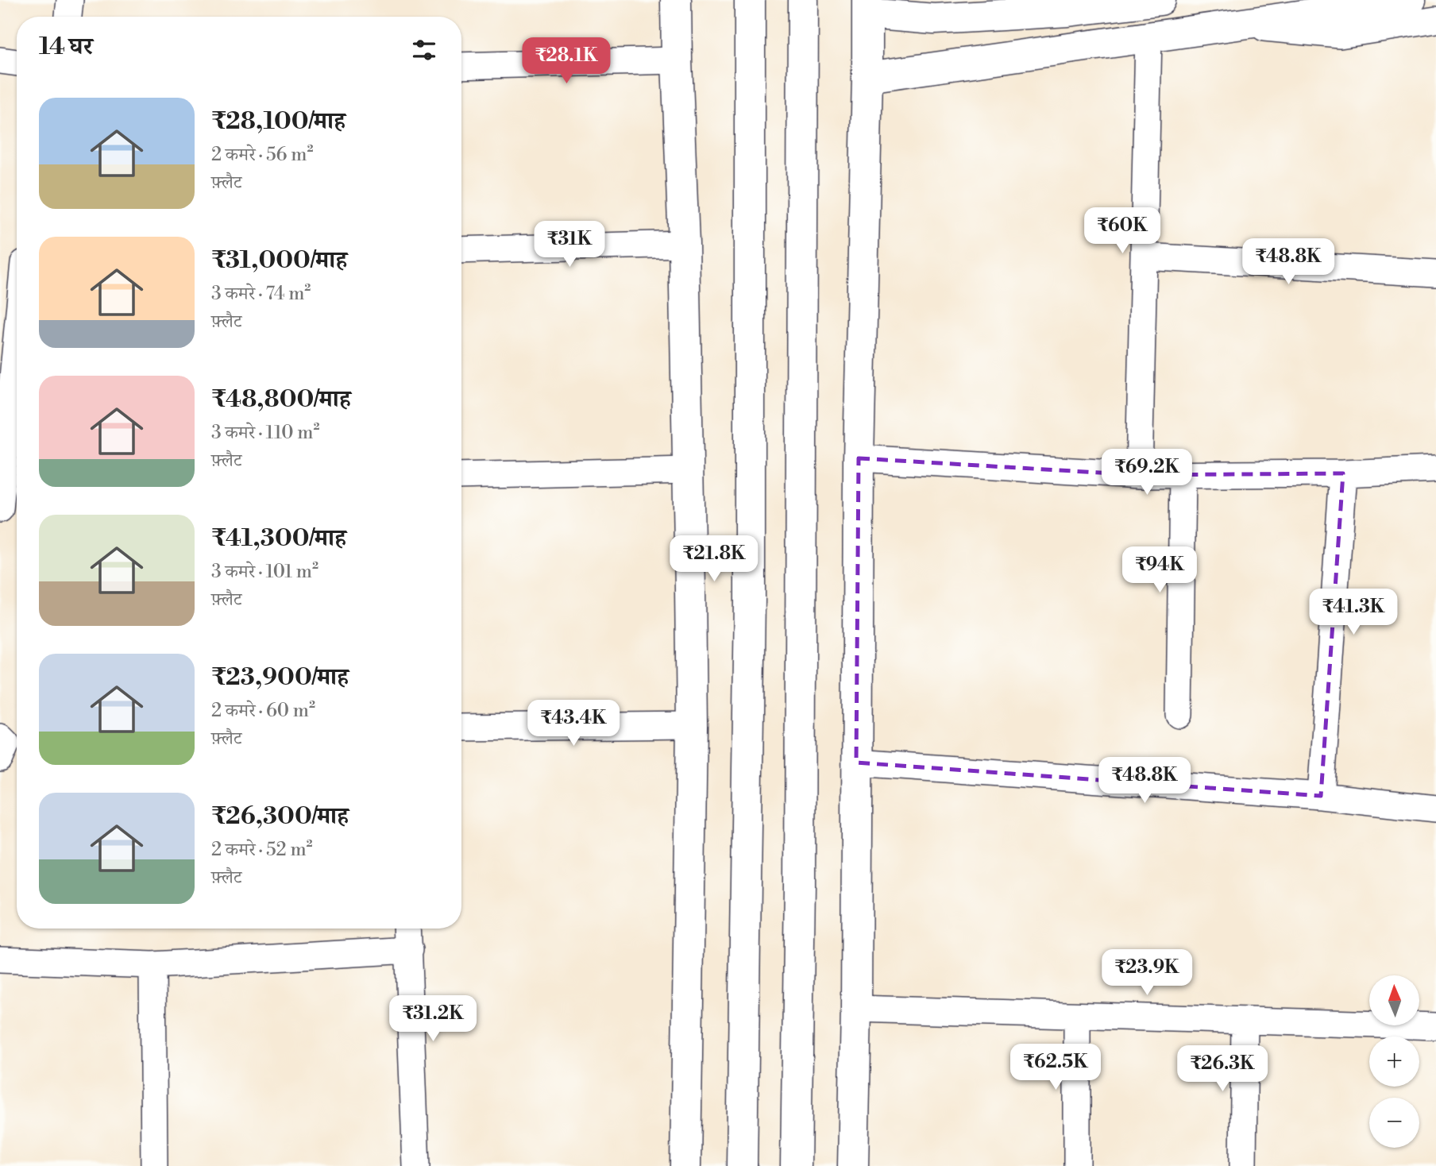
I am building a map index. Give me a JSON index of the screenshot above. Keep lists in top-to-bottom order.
{
  "north": "top",
  "page": {
    "heading": "14 घर",
    "price": [
      "₹28.1K",
      "₹60K",
      "₹31K",
      "₹48.8K",
      "₹69.2K",
      "₹21.8K",
      "₹94K",
      "₹41.3K",
      "₹43.4K",
      "₹48.8K",
      "₹23.9K",
      "₹31.2K",
      "₹62.5K",
      "₹26.3K"
    ],
    "list": [
      {
        "name": "₹28,100/माह",
        "note": "2 कमरे · 56 m² · फ़्लैट"
      },
      {
        "name": "₹31,000/माह",
        "note": "3 कमरे · 74 m² · फ़्लैट"
      },
      {
        "name": "₹48,800/माह",
        "note": "3 कमरे · 110 m² · फ़्लैट"
      },
      {
        "name": "₹41,300/माह",
        "note": "3 कमरे · 101 m² · फ़्लैट"
      },
      {
        "name": "₹23,900/माह",
        "note": "2 कमरे · 60 m² · फ़्लैट"
      },
      {
        "name": "₹26,300/माह",
        "note": "2 कमरे · 52 m² · फ़्लैट"
      }
    ],
    "map_buttons": ["+", "−"]
  }
}
